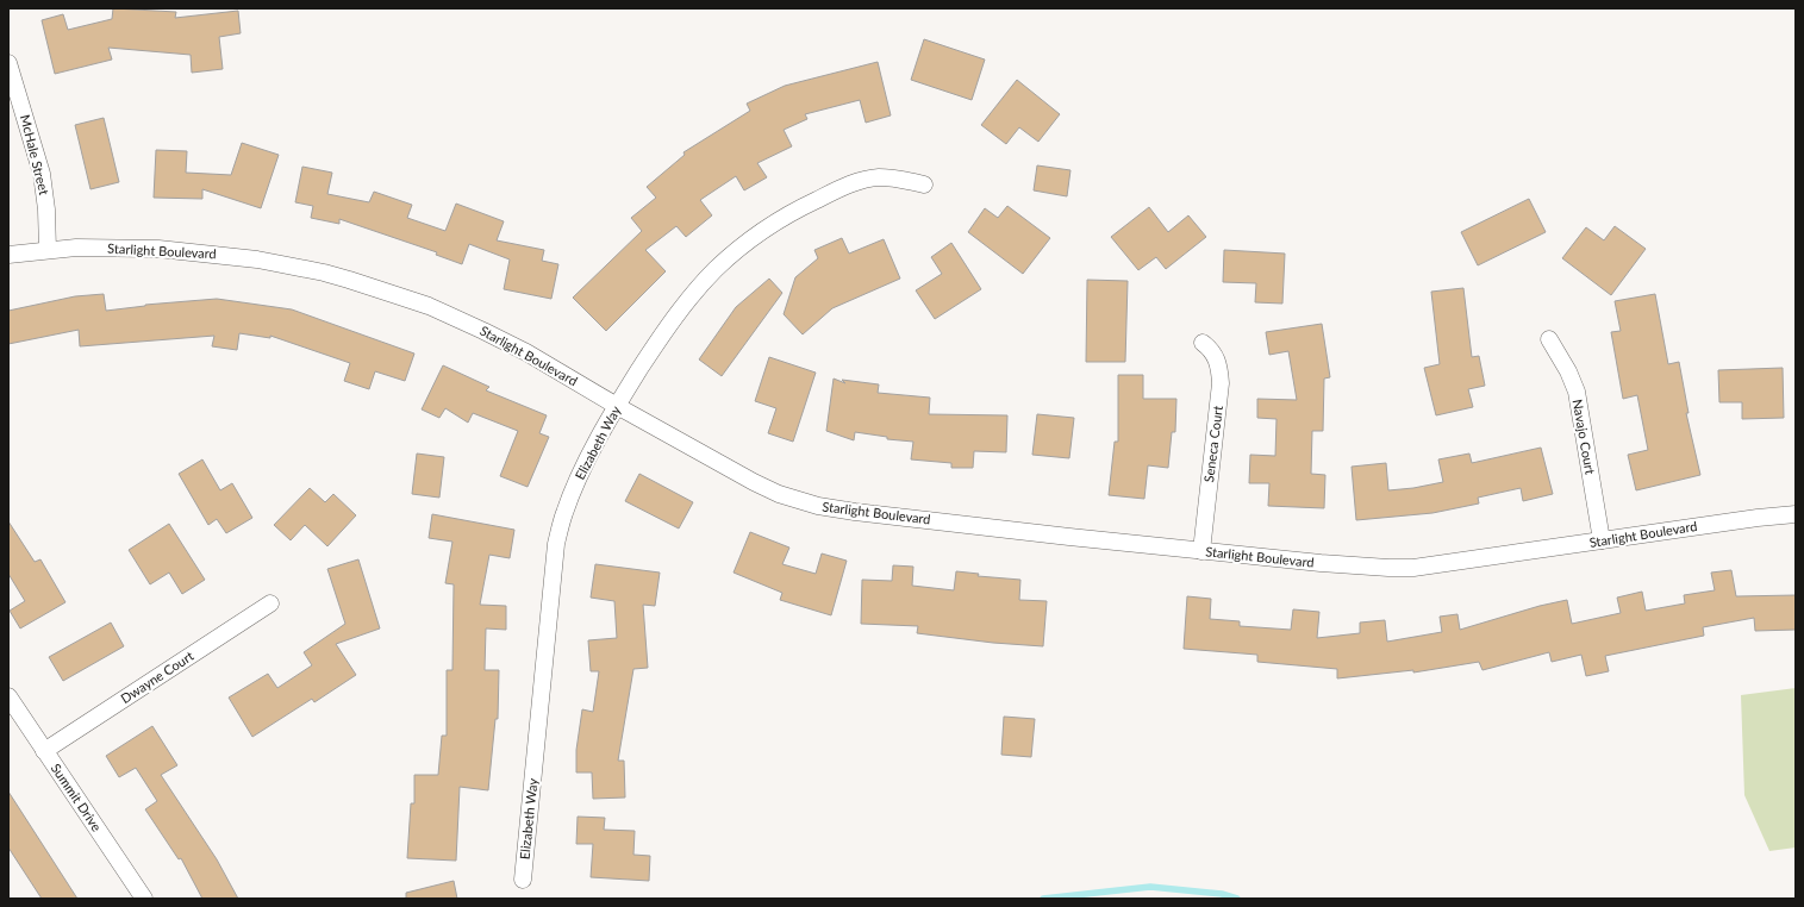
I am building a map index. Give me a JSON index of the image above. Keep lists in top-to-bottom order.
{
  "streets": {
    "street": [
      "McHale Street",
      "Starlight Boulevard",
      "Navajo Court",
      "Elizabeth Way",
      "Seneca Court",
      "Dwayne Court",
      "Summit Drive"
    ]
  },
  "crossings": [
    ["McHale Street", "Starlight Boulevard"],
    ["Starlight Boulevard", "Navajo Court"],
    ["Starlight Boulevard", "Elizabeth Way"],
    ["Starlight Boulevard", "Seneca Court"],
    ["Dwayne Court", "Summit Drive"]
  ]
}
